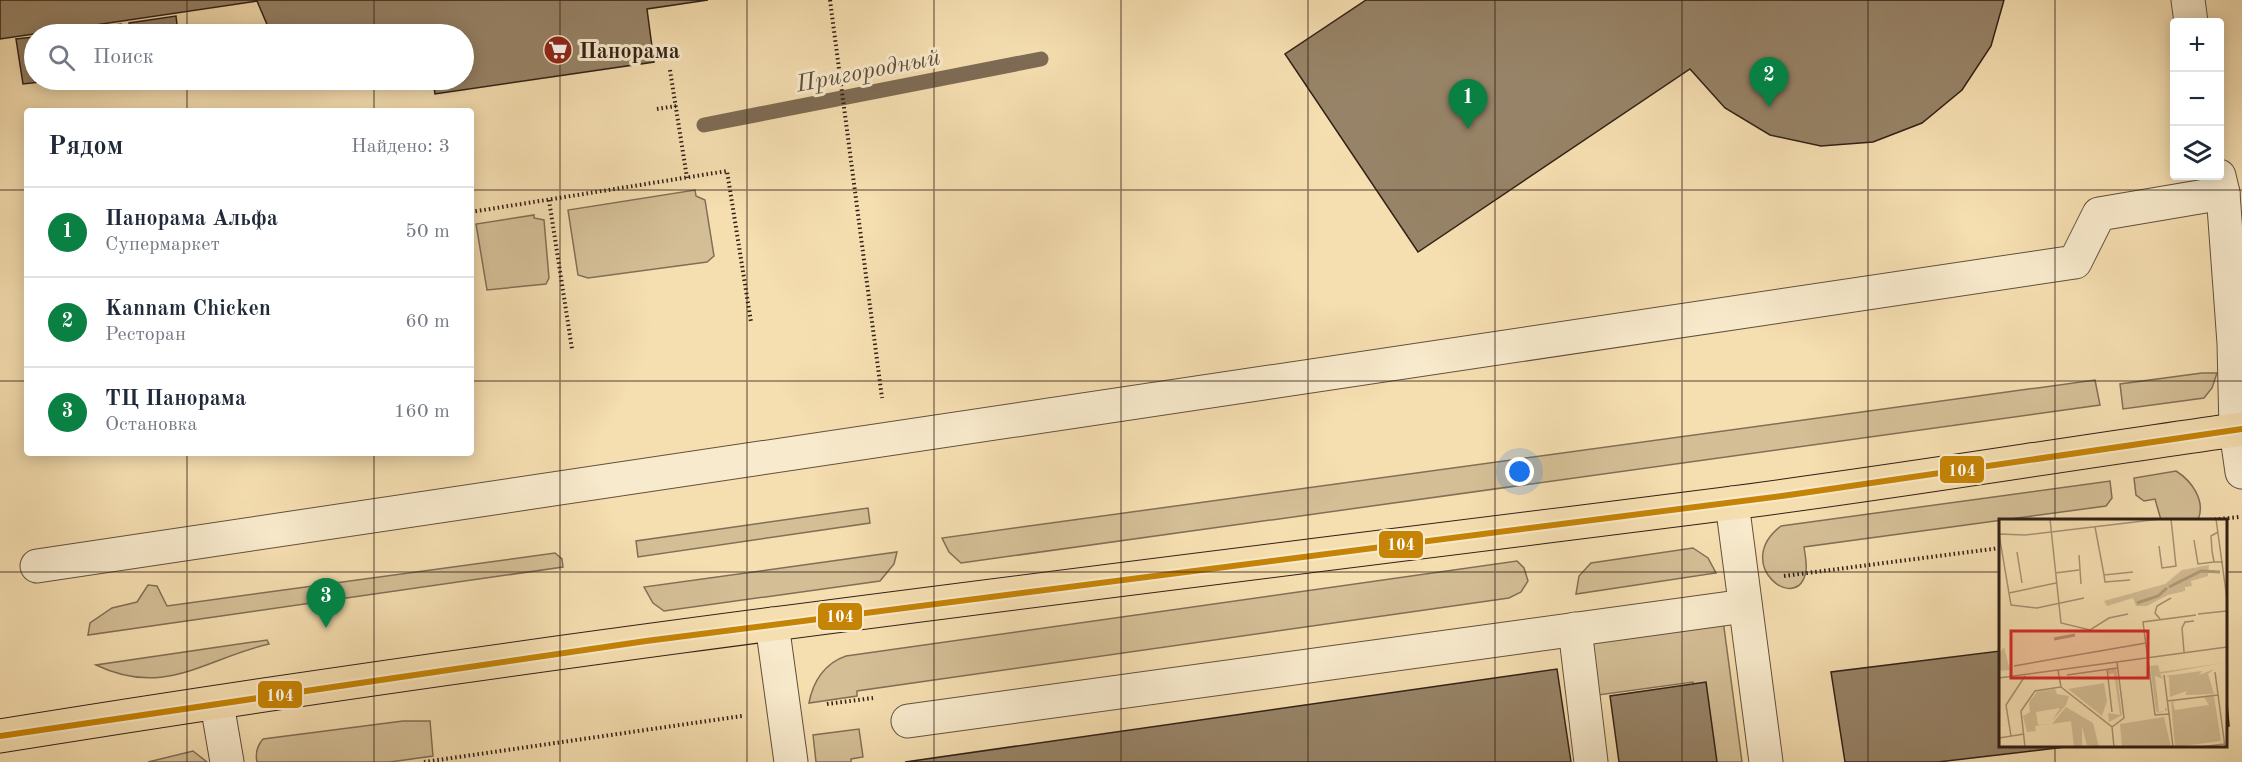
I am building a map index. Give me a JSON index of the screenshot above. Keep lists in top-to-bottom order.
{
  "water": ["Пригородный"],
  "places": {
    "supermarket": ["Панорама"]
  },
  "lines": ["transit line 104"],
  "page": {
    "map_buttons": ["+", "−"],
    "search": "Поиск",
    "pins": ["2", "1", "3"],
    "heading": ["Рядом", "Найдено: 3"],
    "list": [
      {
        "mark": "1",
        "name": "Панорама Альфа",
        "note": "Супермаркет",
        "value": "50 m"
      },
      {
        "mark": "2",
        "name": "Kannam Chicken",
        "note": "Ресторан",
        "value": "60 m"
      },
      {
        "mark": "3",
        "name": "ТЦ Панорама",
        "note": "Остановка",
        "value": "160 m"
      }
    ]
  }
}
